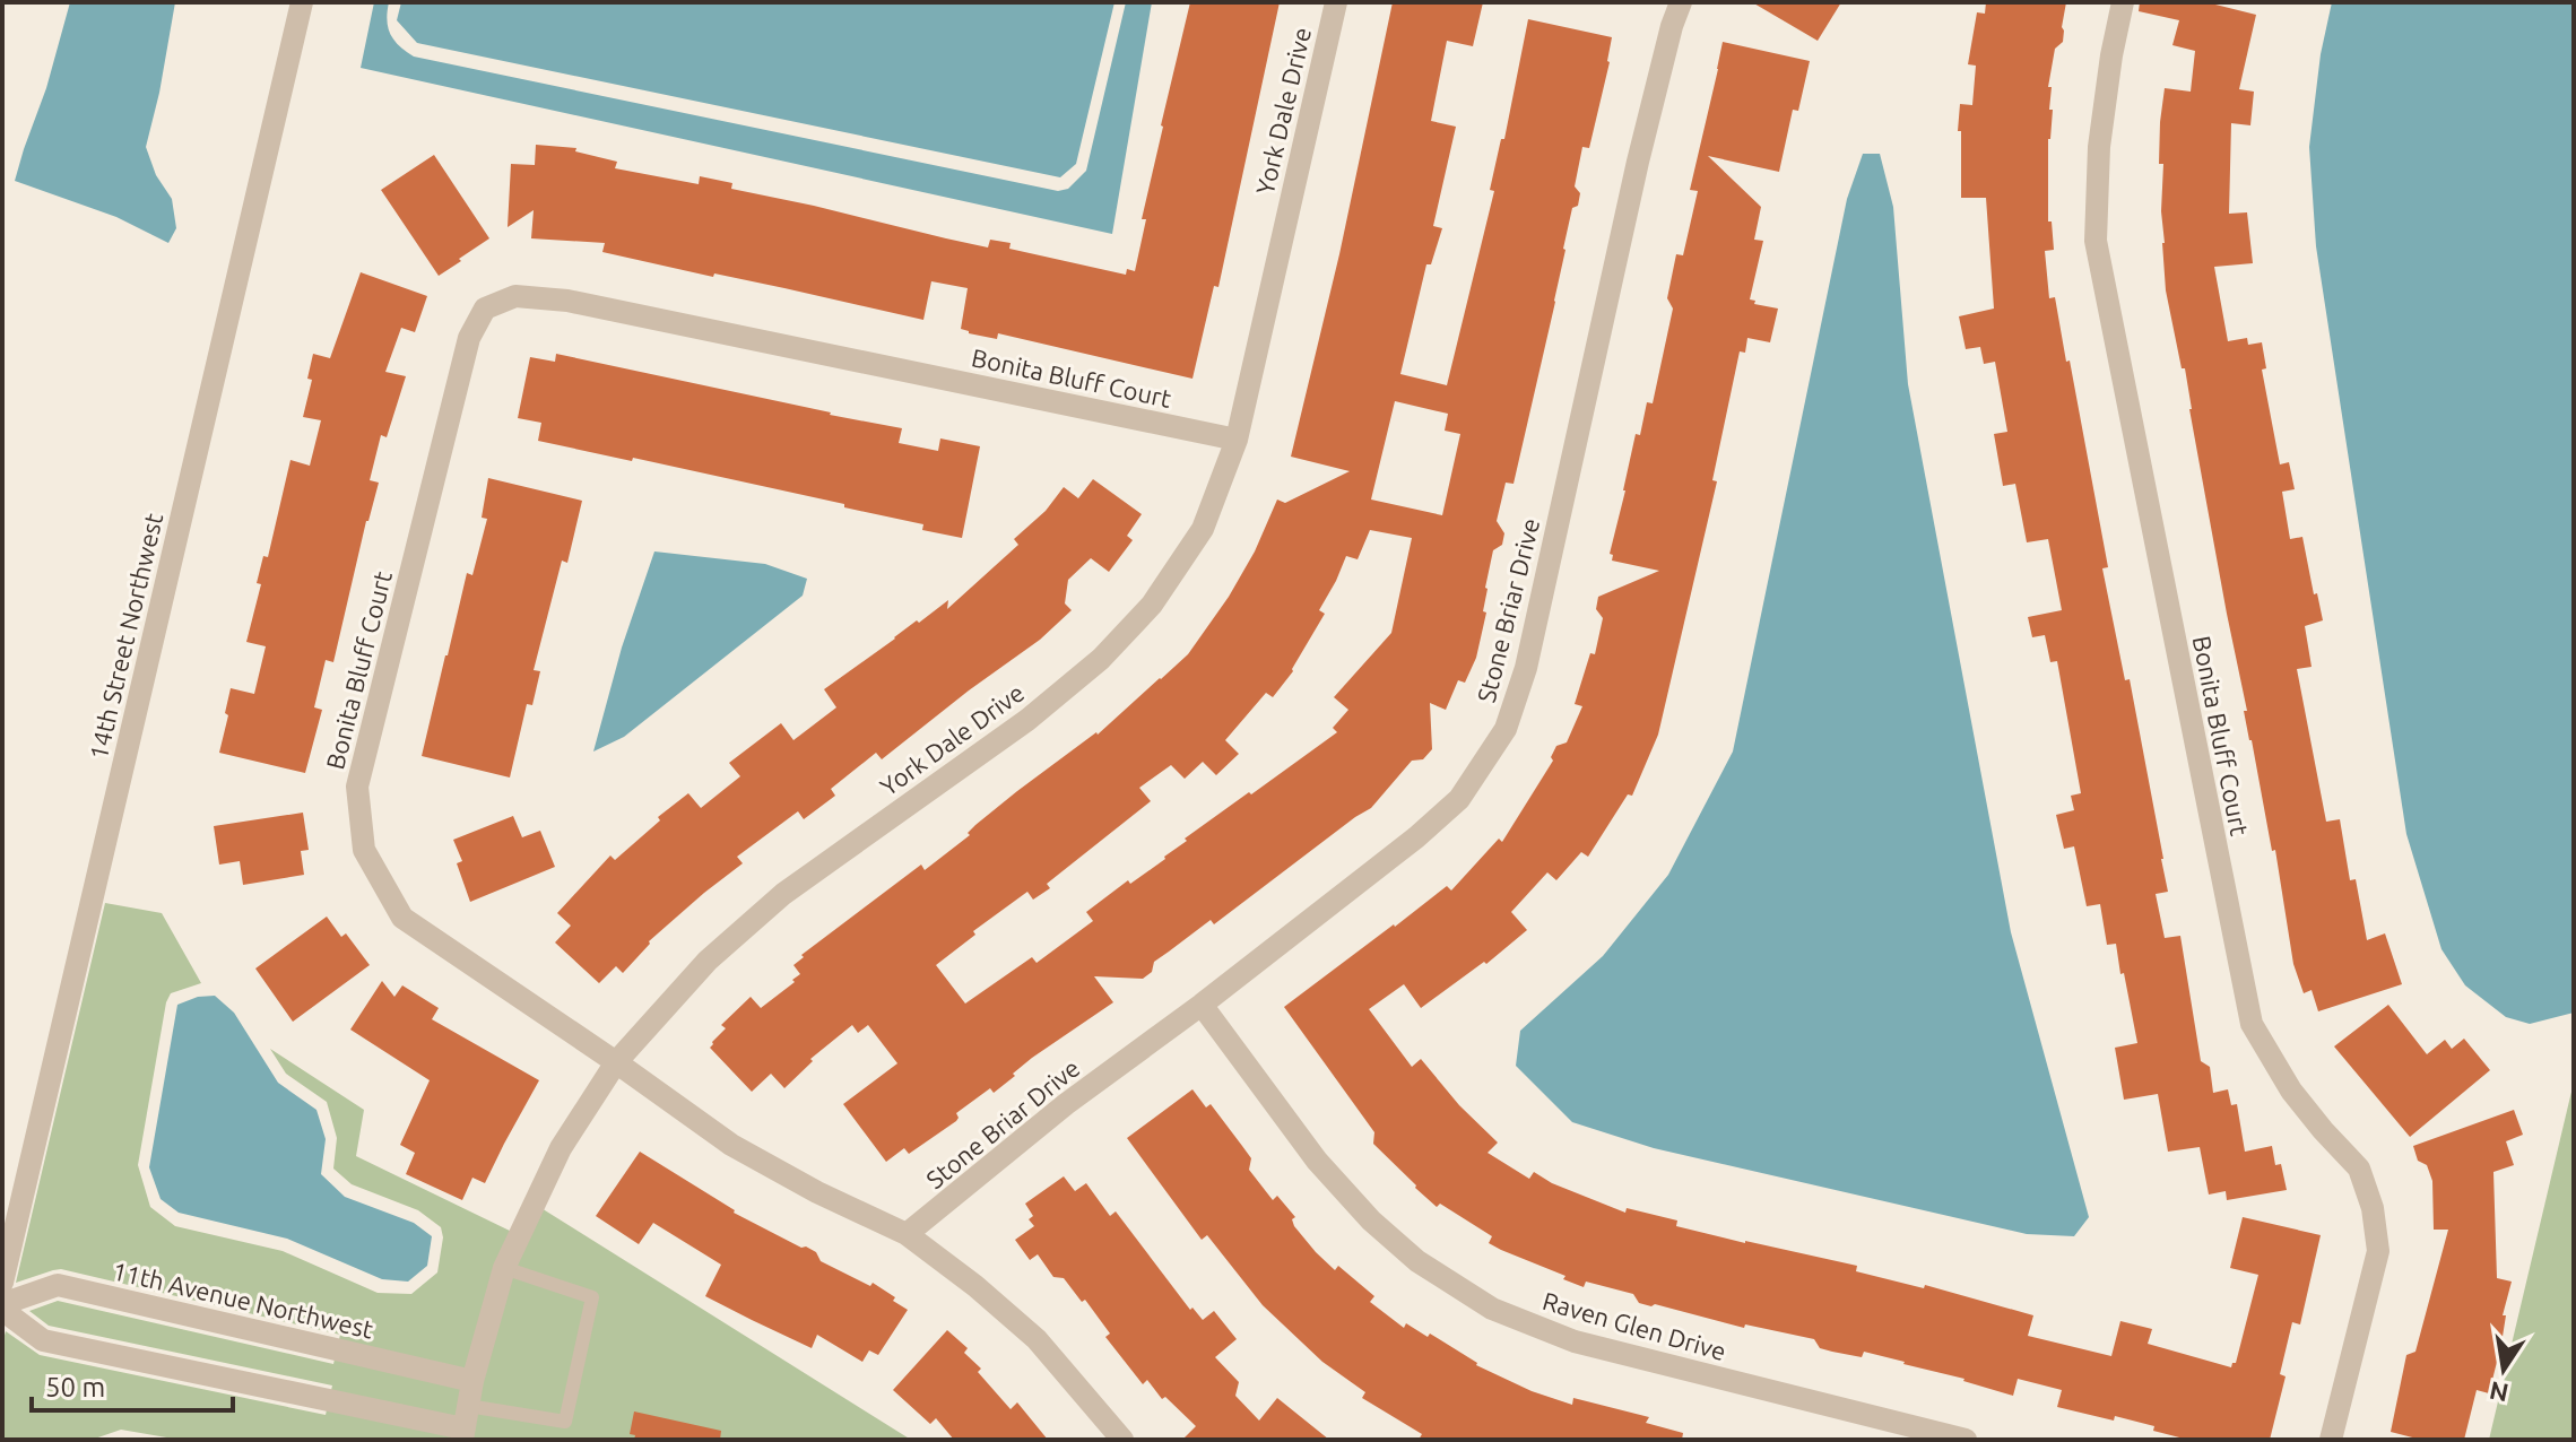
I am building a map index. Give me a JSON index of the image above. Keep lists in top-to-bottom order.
{
  "streets": {
    "street": [
      "York Dale Drive",
      "Bonita Bluff Court",
      "Stone Briar Drive",
      "14th Street Northwest",
      "11th Avenue Northwest",
      "Raven Glen Drive"
    ]
  },
  "crossings": [
    ["York Dale Drive", "Bonita Bluff Court"],
    ["York Dale Drive", "11th Avenue Northwest"],
    ["Bonita Bluff Court", "Stone Briar Drive"],
    ["Stone Briar Drive", "Raven Glen Drive"]
  ],
  "scale_bar": "50 m",
  "north": "bottom"
}
